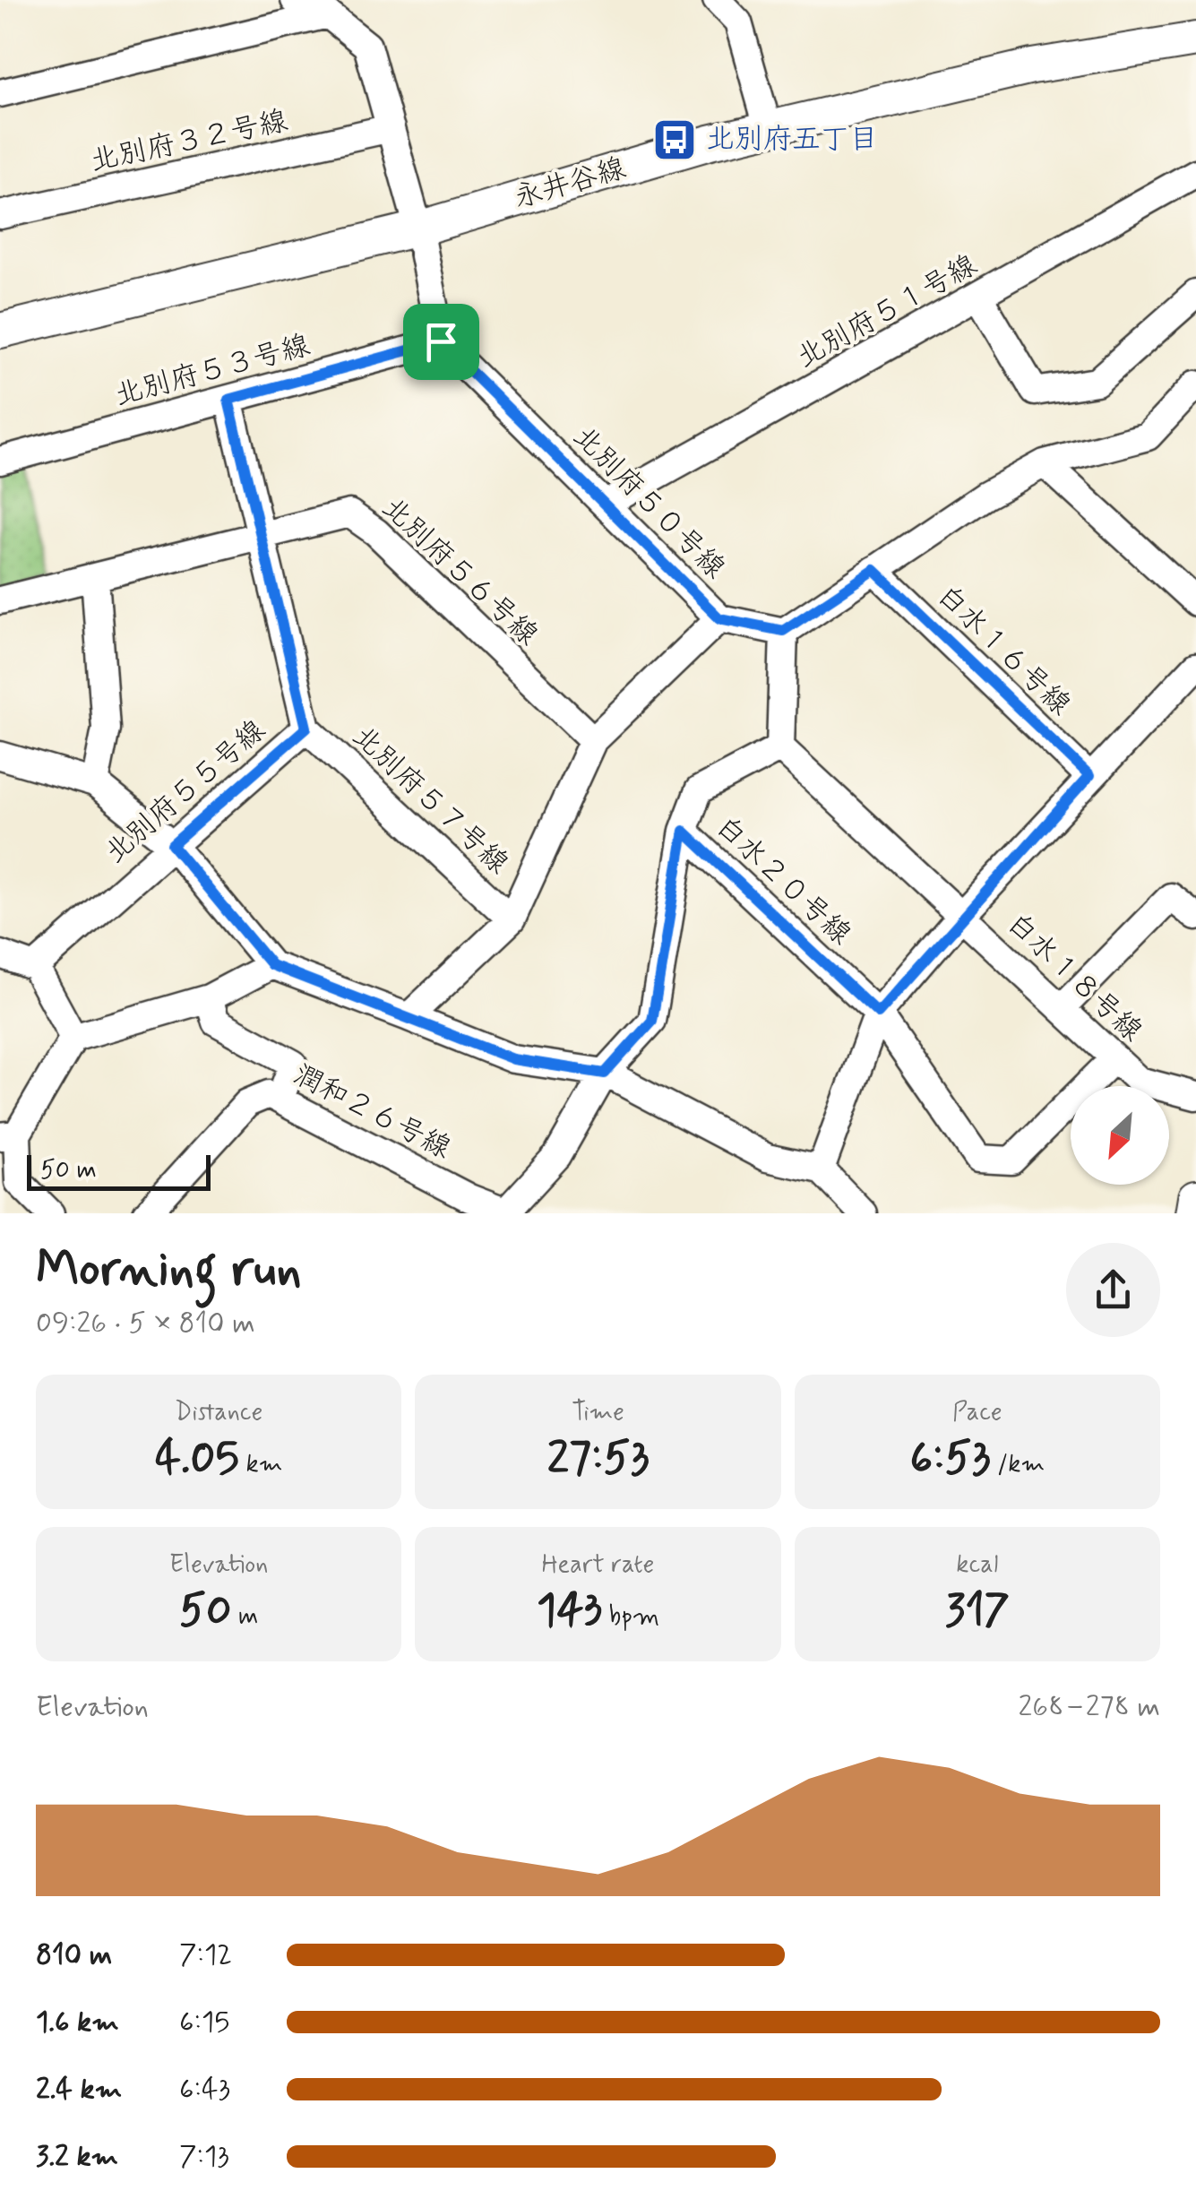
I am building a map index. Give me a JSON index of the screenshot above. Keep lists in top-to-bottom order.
{
  "streets": {
    "street": [
      "北別府３２号線",
      "永井谷線",
      "北別府５１号線",
      "北別府５３号線",
      "北別府５０号線",
      "北別府５６号線",
      "白水１６号線",
      "北別府５５号線",
      "北別府５７号線",
      "白水２０号線",
      "白水１８号線",
      "潤和２６号線"
    ]
  },
  "crossings": [
    ["北別府５１号線", "北別府５０号線"],
    ["北別府５３号線", "北別府５０号線"],
    ["北別府５３号線", "北別府５５号線"],
    ["北別府５０号線", "北別府５６号線"],
    ["北別府５０号線", "北別府５７号線"],
    ["北別府５６号線", "北別府５５号線"],
    ["北別府５５号線", "北別府５７号線"],
    ["白水２０号線", "白水１８号線"]
  ],
  "places": {
    "bus stop": ["北別府五丁目"]
  },
  "scale_bar": "50 m",
  "north": "bottom left",
  "page": {
    "scale": "50 m",
    "heading": ["Morning run", "09:26 · 5 × 810 m"],
    "stats": [
      ["Distance", "4.05 km"],
      ["Time", "27:53"],
      ["Pace", "6:53 /km"],
      ["Elevation", "50 m"],
      ["Heart rate", "143 bpm"],
      ["kcal", "317"]
    ],
    "chart": ["Elevation", "268–278 m"],
    "list": [
      {
        "name": "810 m",
        "note": "7:12"
      },
      {
        "name": "1.6 km",
        "note": "6:15"
      },
      {
        "name": "2.4 km",
        "note": "6:43"
      },
      {
        "name": "3.2 km",
        "note": "7:13"
      }
    ]
  }
}
